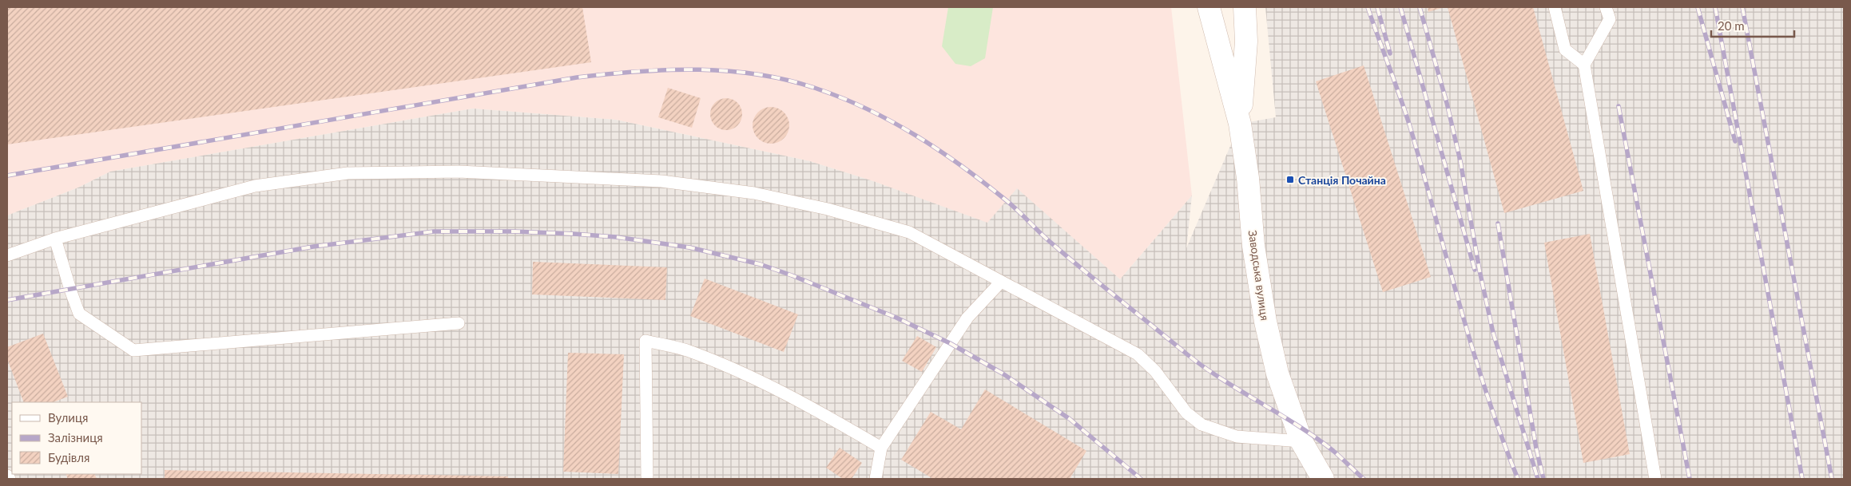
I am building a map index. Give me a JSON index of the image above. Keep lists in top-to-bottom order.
{
  "streets": {
    "street": ["Заводська вулиця"]
  },
  "places": {
    "transit": ["Станція Почайна"]
  },
  "legend": ["Вулиця", "Залізниця", "Будівля"],
  "scale_bar": "20 m"
}
